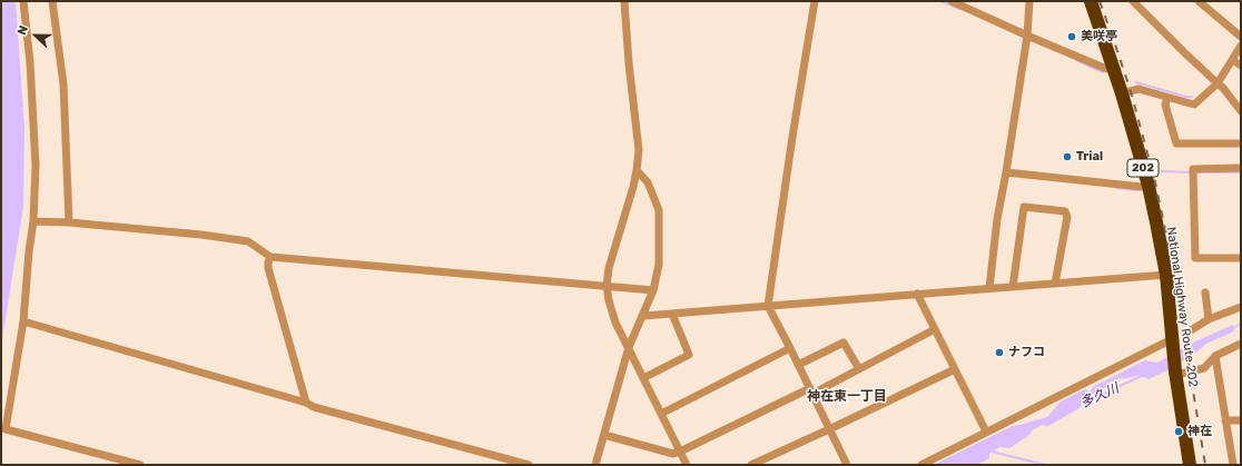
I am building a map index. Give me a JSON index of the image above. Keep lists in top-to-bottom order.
{
  "streets": {
    "highway": ["202", "National Highway Route 202"]
  },
  "districts": ["神在東一丁目"],
  "water": ["多久川"],
  "places": [
    "美咲亭",
    "Trial",
    "ナフコ",
    "神在"
  ],
  "north": "left"
}
